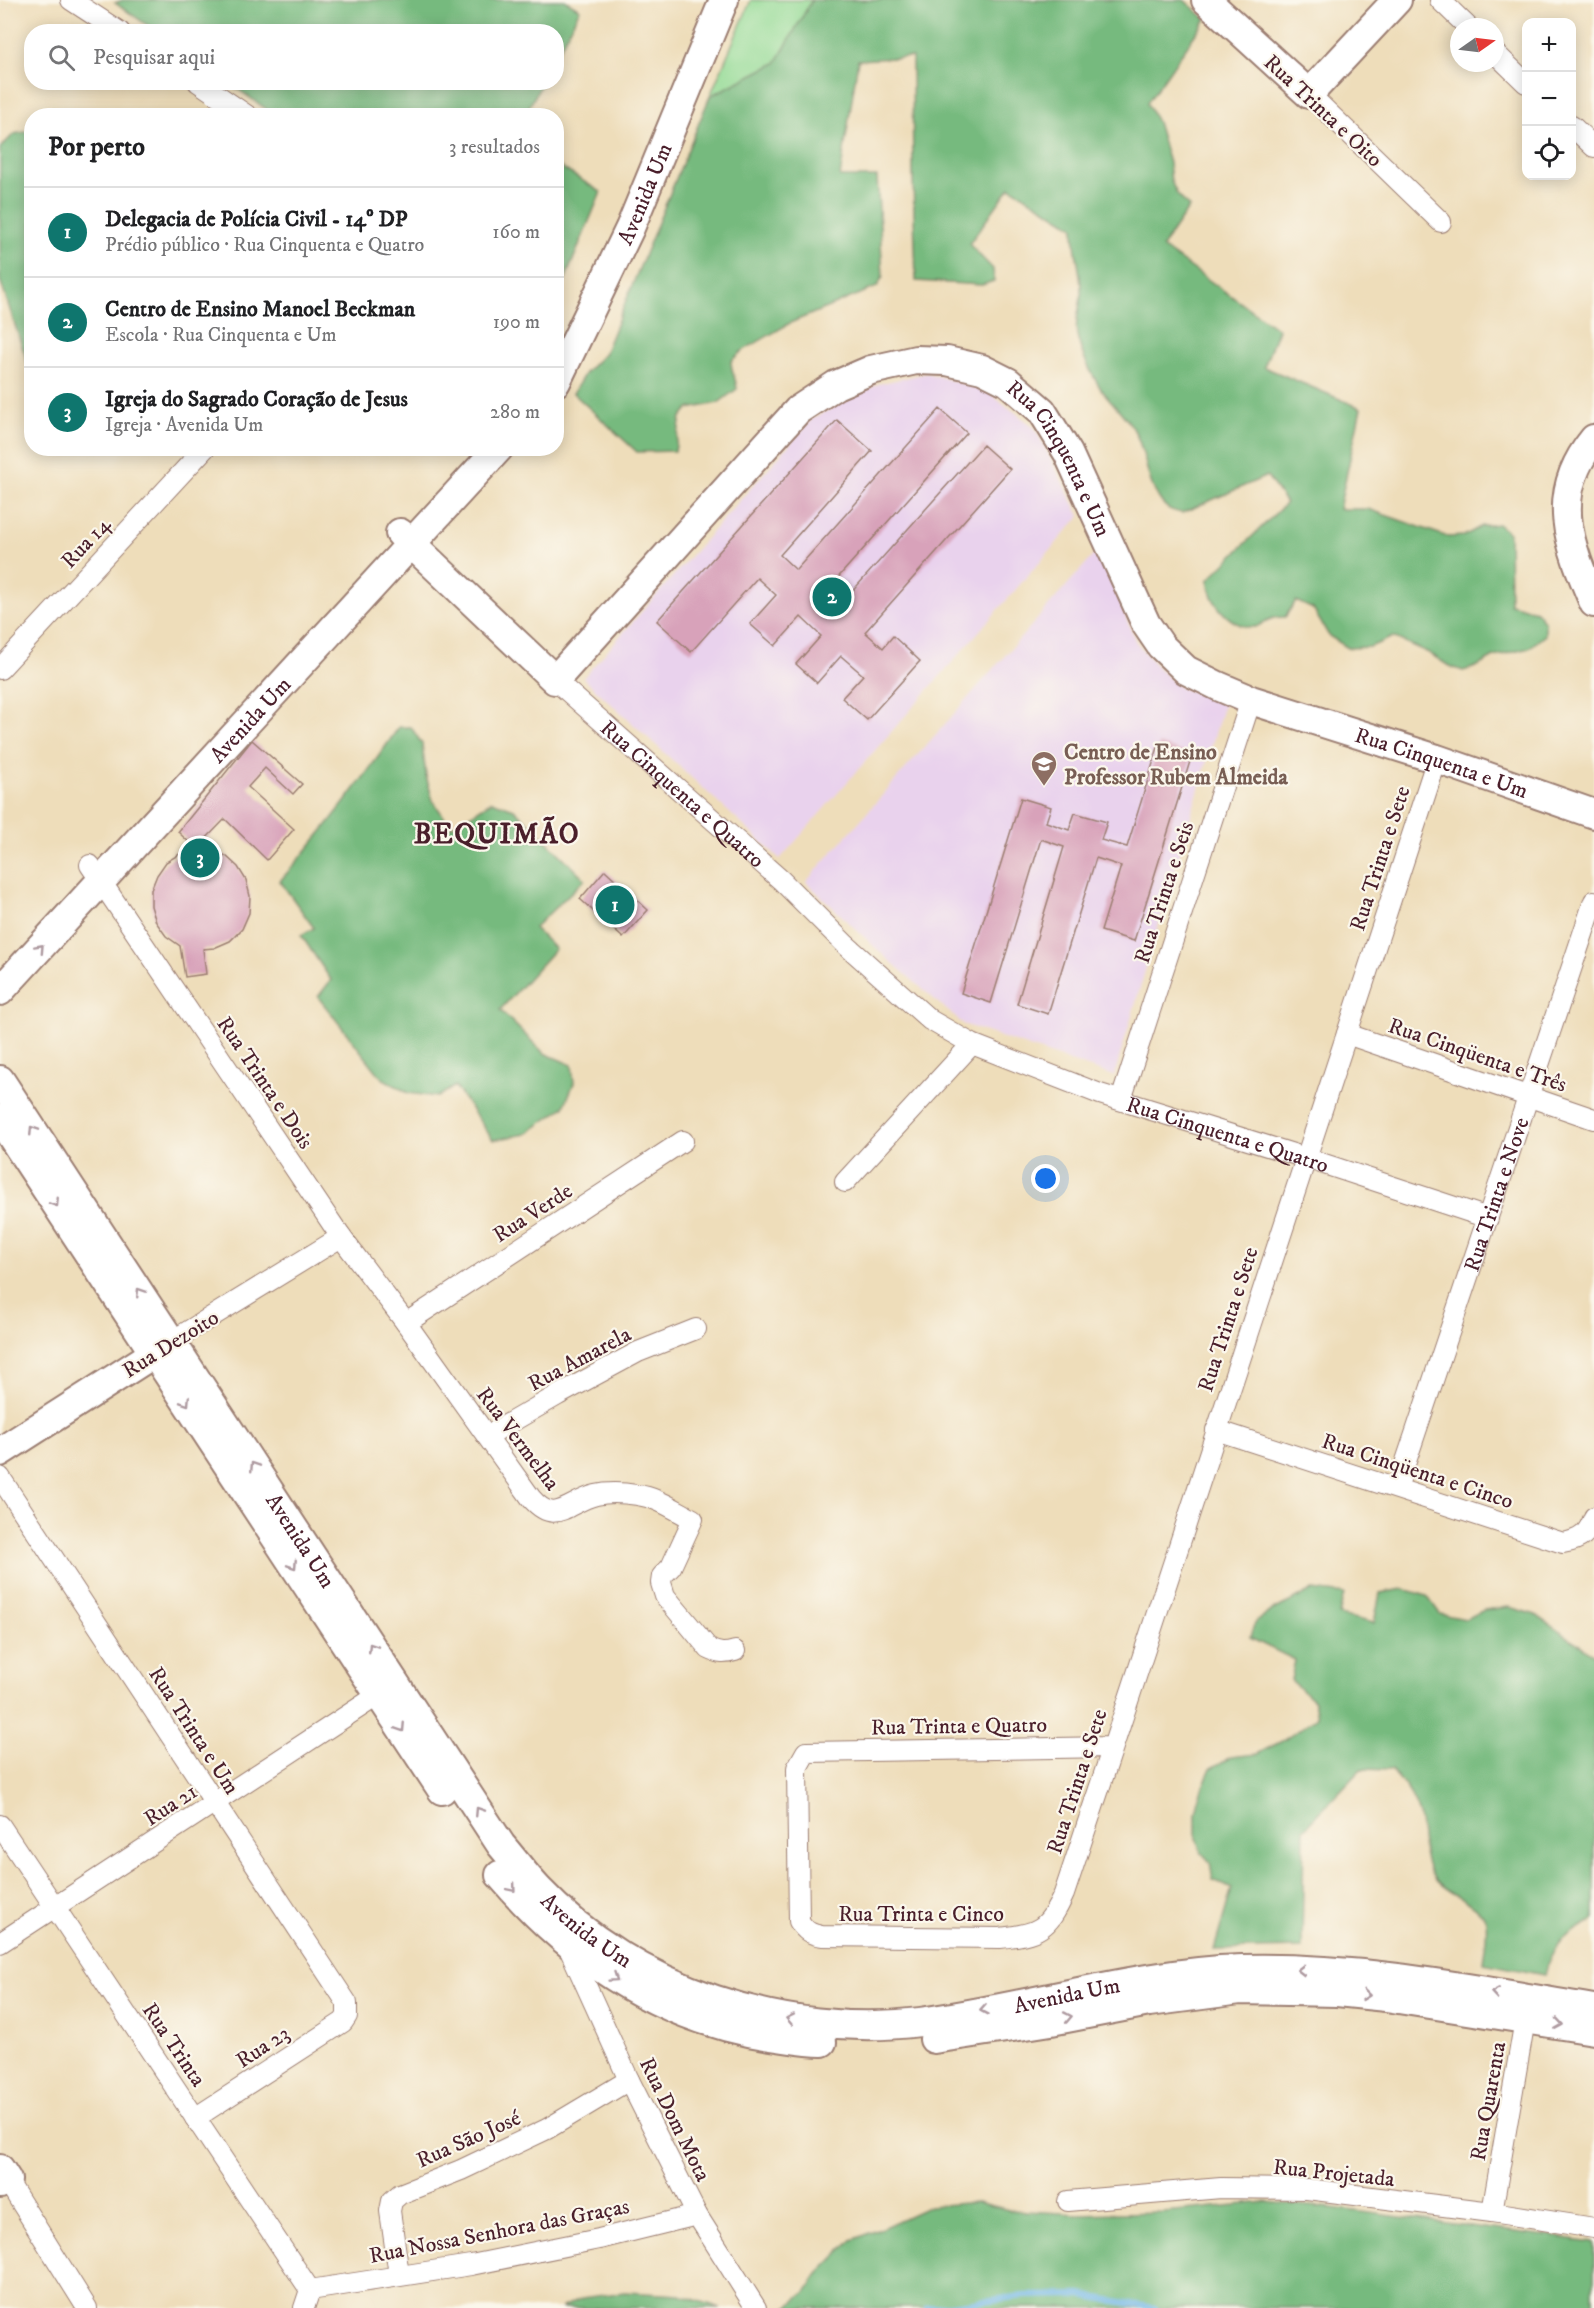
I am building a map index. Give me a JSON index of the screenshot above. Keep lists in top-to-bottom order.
{
  "streets": {
    "main road": [
      "Rua Trinta e Oito",
      "Avenida Um",
      "Rua Cinquenta e Um",
      "Rua Cinquenta e Quatro",
      "Rua Dezoito"
    ],
    "street": [
      "Rua 14",
      "Rua Trinta e Sete",
      "Rua Trinta e Seis",
      "Rua Cinqüenta e Três",
      "Rua Trinta e Dois",
      "Rua Trinta e Nove",
      "Rua Verde",
      "Rua Amarela",
      "Rua Vermelha",
      "Rua Cinqüenta e Cinco",
      "Rua Trinta e Quatro",
      "Rua Trinta e Um",
      "Rua 21",
      "Rua Trinta e Cinco",
      "Rua Trinta",
      "Rua 23",
      "Rua Quarenta",
      "Rua Dom Mota",
      "Rua São José",
      "Rua Projetada",
      "Rua Nossa Senhora das Graças"
    ]
  },
  "crossings": [
    ["Avenida Um", "Rua Cinquenta e Quatro"],
    ["Avenida Um", "Rua Trinta e Dois"],
    ["Avenida Um", "Rua Dezoito"],
    ["Avenida Um", "Rua 21"],
    ["Avenida Um", "Rua Quarenta"],
    ["Avenida Um", "Rua Dom Mota"],
    ["Rua Cinquenta e Um", "Rua Cinquenta e Quatro"],
    ["Rua Cinquenta e Um", "Rua Trinta e Sete"],
    ["Rua Cinquenta e Um", "Rua Trinta e Seis"],
    ["Rua Cinquenta e Quatro", "Rua Trinta e Sete"],
    ["Rua Cinquenta e Quatro", "Rua Trinta e Seis"],
    ["Rua Cinquenta e Quatro", "Rua Trinta e Nove"],
    ["Rua Trinta e Sete", "Rua Cinqüenta e Três"],
    ["Rua Trinta e Sete", "Rua Cinqüenta e Cinco"],
    ["Rua Trinta e Sete", "Rua Trinta e Quatro"],
    ["Rua Trinta e Sete", "Rua Trinta e Cinco"],
    ["Rua Cinqüenta e Três", "Rua Trinta e Nove"],
    ["Rua Trinta e Dois", "Rua Verde"],
    ["Rua Trinta e Dois", "Rua Dezoito"],
    ["Rua Trinta e Dois", "Rua Vermelha"],
    ["Rua Trinta e Nove", "Rua Cinqüenta e Cinco"],
    ["Rua Verde", "Rua Vermelha"],
    ["Rua Amarela", "Rua Vermelha"],
    ["Rua Trinta e Quatro", "Rua Trinta e Cinco"],
    ["Rua Trinta e Um", "Rua 21"],
    ["Rua Trinta e Um", "Rua 23"],
    ["Rua 21", "Rua Trinta"],
    ["Rua Trinta", "Rua 23"],
    ["Rua Trinta", "Rua Nossa Senhora das Graças"],
    ["Rua Quarenta", "Rua Projetada"],
    ["Rua Dom Mota", "Rua São José"],
    ["Rua Dom Mota", "Rua Nossa Senhora das Graças"],
    ["Rua São José", "Rua Nossa Senhora das Graças"]
  ],
  "districts": ["BEQUIMÃO"],
  "places": {
    "school or university": ["Centro de Ensino Professor Rubem Almeida"]
  },
  "north": "right",
  "page": {
    "map_buttons": ["+", "−"],
    "search": "Pesquisar aqui",
    "heading": ["Por perto", "3 resultados"],
    "list": [
      {
        "mark": "1",
        "name": "Delegacia de Polícia Civil - 14º DP",
        "note": "Prédio público · Rua Cinquenta e Quatro",
        "value": "160 m"
      },
      {
        "mark": "2",
        "name": "Centro de Ensino Manoel Beckman",
        "note": "Escola · Rua Cinquenta e Um",
        "value": "190 m"
      },
      {
        "mark": "3",
        "name": "Igreja do Sagrado Coração de Jesus",
        "note": "Igreja · Avenida Um",
        "value": "280 m"
      }
    ],
    "pins": ["2", "3", "1"]
  }
}
